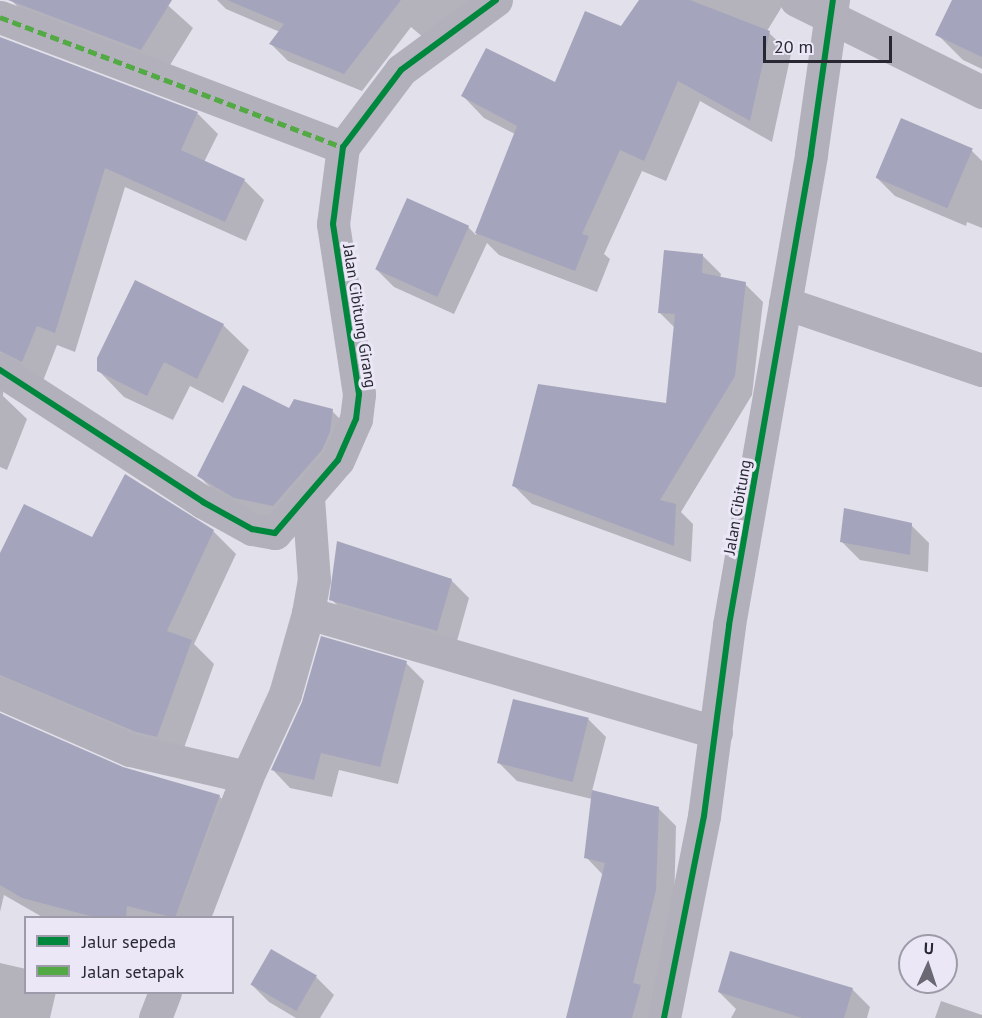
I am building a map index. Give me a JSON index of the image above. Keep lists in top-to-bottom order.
{
  "streets": {
    "street": ["Jalan Cibitung Girang", "Jalan Cibitung"]
  },
  "legend": ["Jalur sepeda", "Jalan setapak"],
  "scale_bar": "20 m",
  "north": "top"
}
